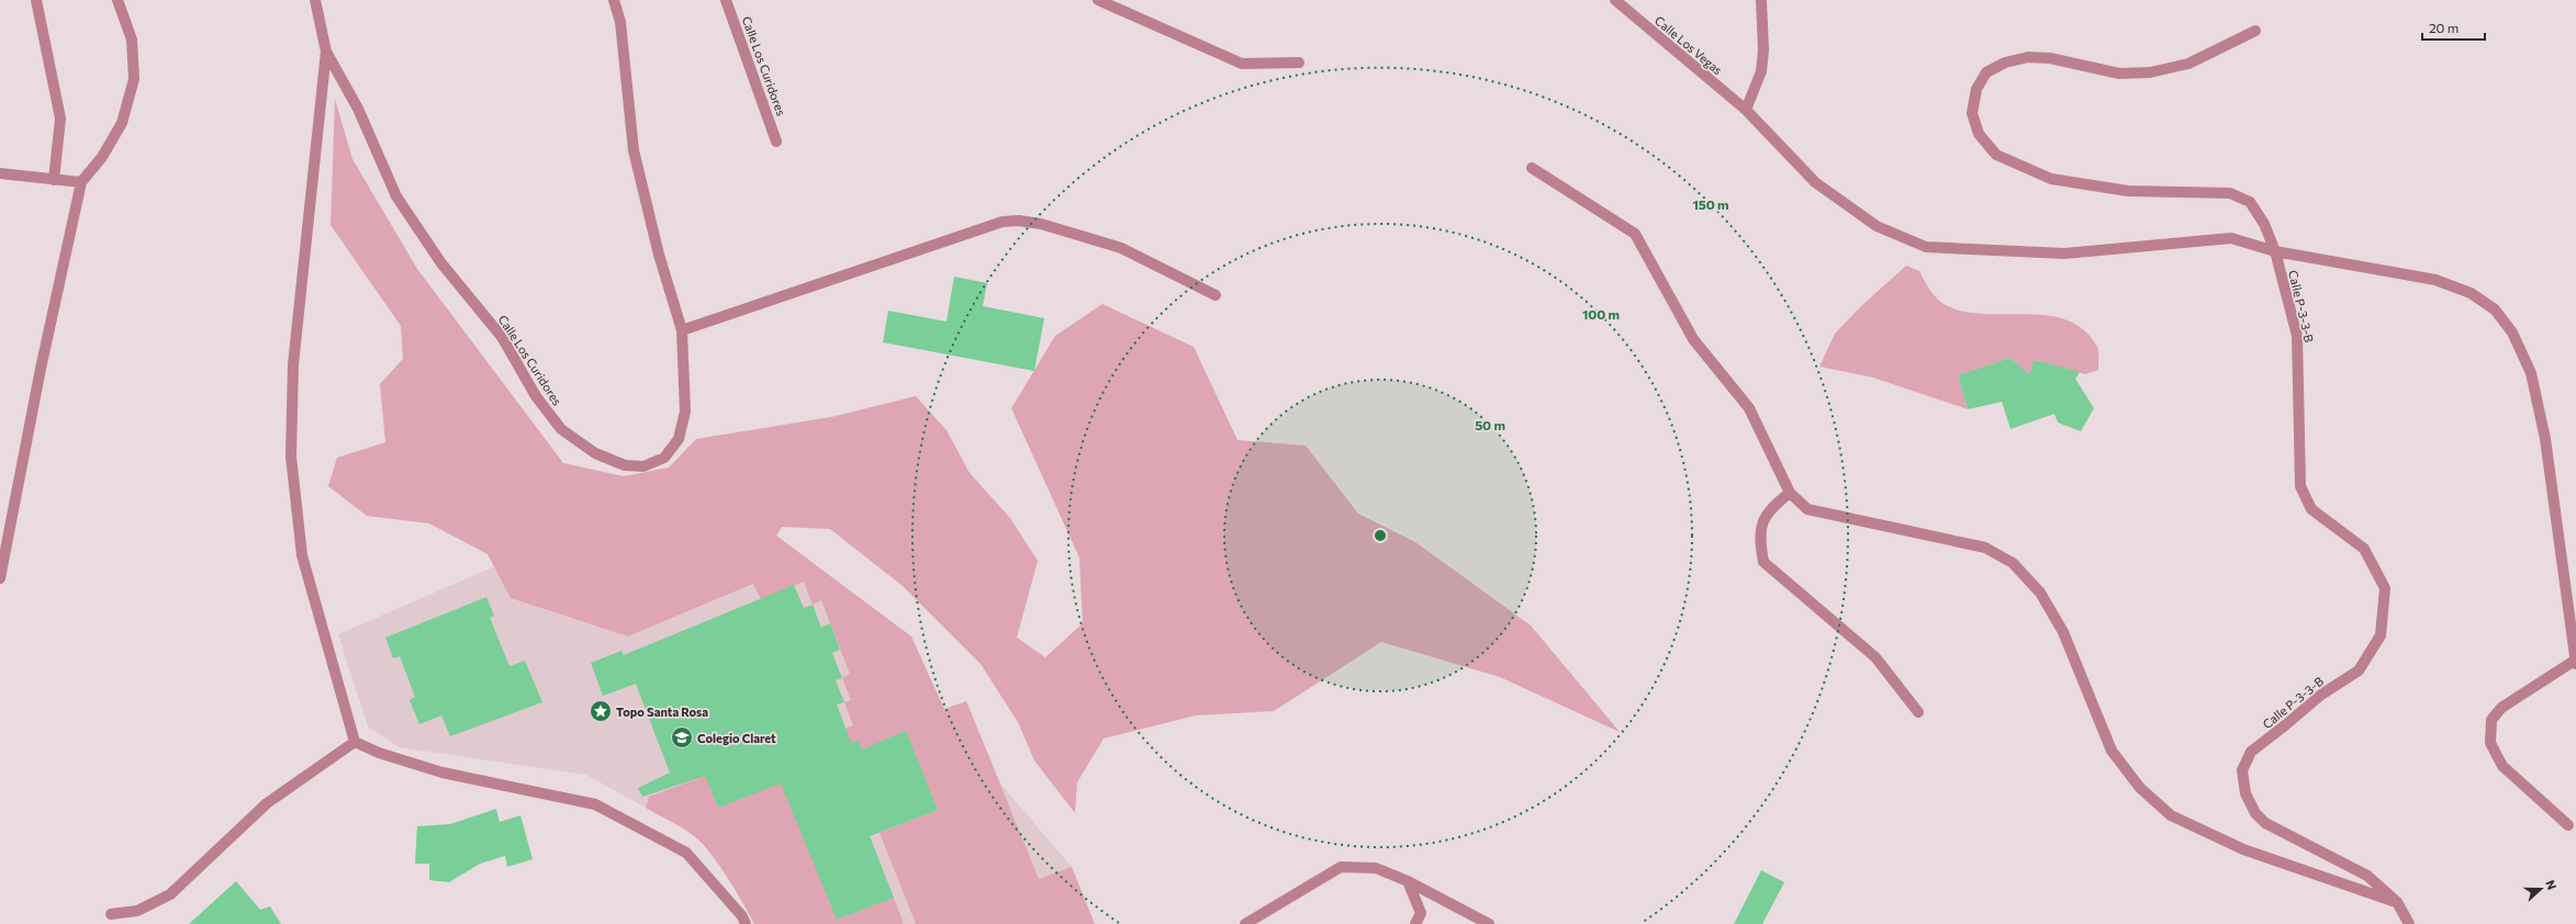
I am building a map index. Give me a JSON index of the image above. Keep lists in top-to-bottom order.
{
  "streets": {
    "street": ["Calle Los Vegas", "Calle Los Curidores", "Calle P-3-3-B"]
  },
  "crossings": [
    ["Calle Los Vegas", "Calle P-3-3-B"]
  ],
  "places": {
    "place": ["Topo Santa Rosa"],
    "school or university": ["Colegio Claret"]
  },
  "scale_bar": "20 m",
  "north": "right",
  "rings": ["150 m", "100 m", "50 m"]
}
